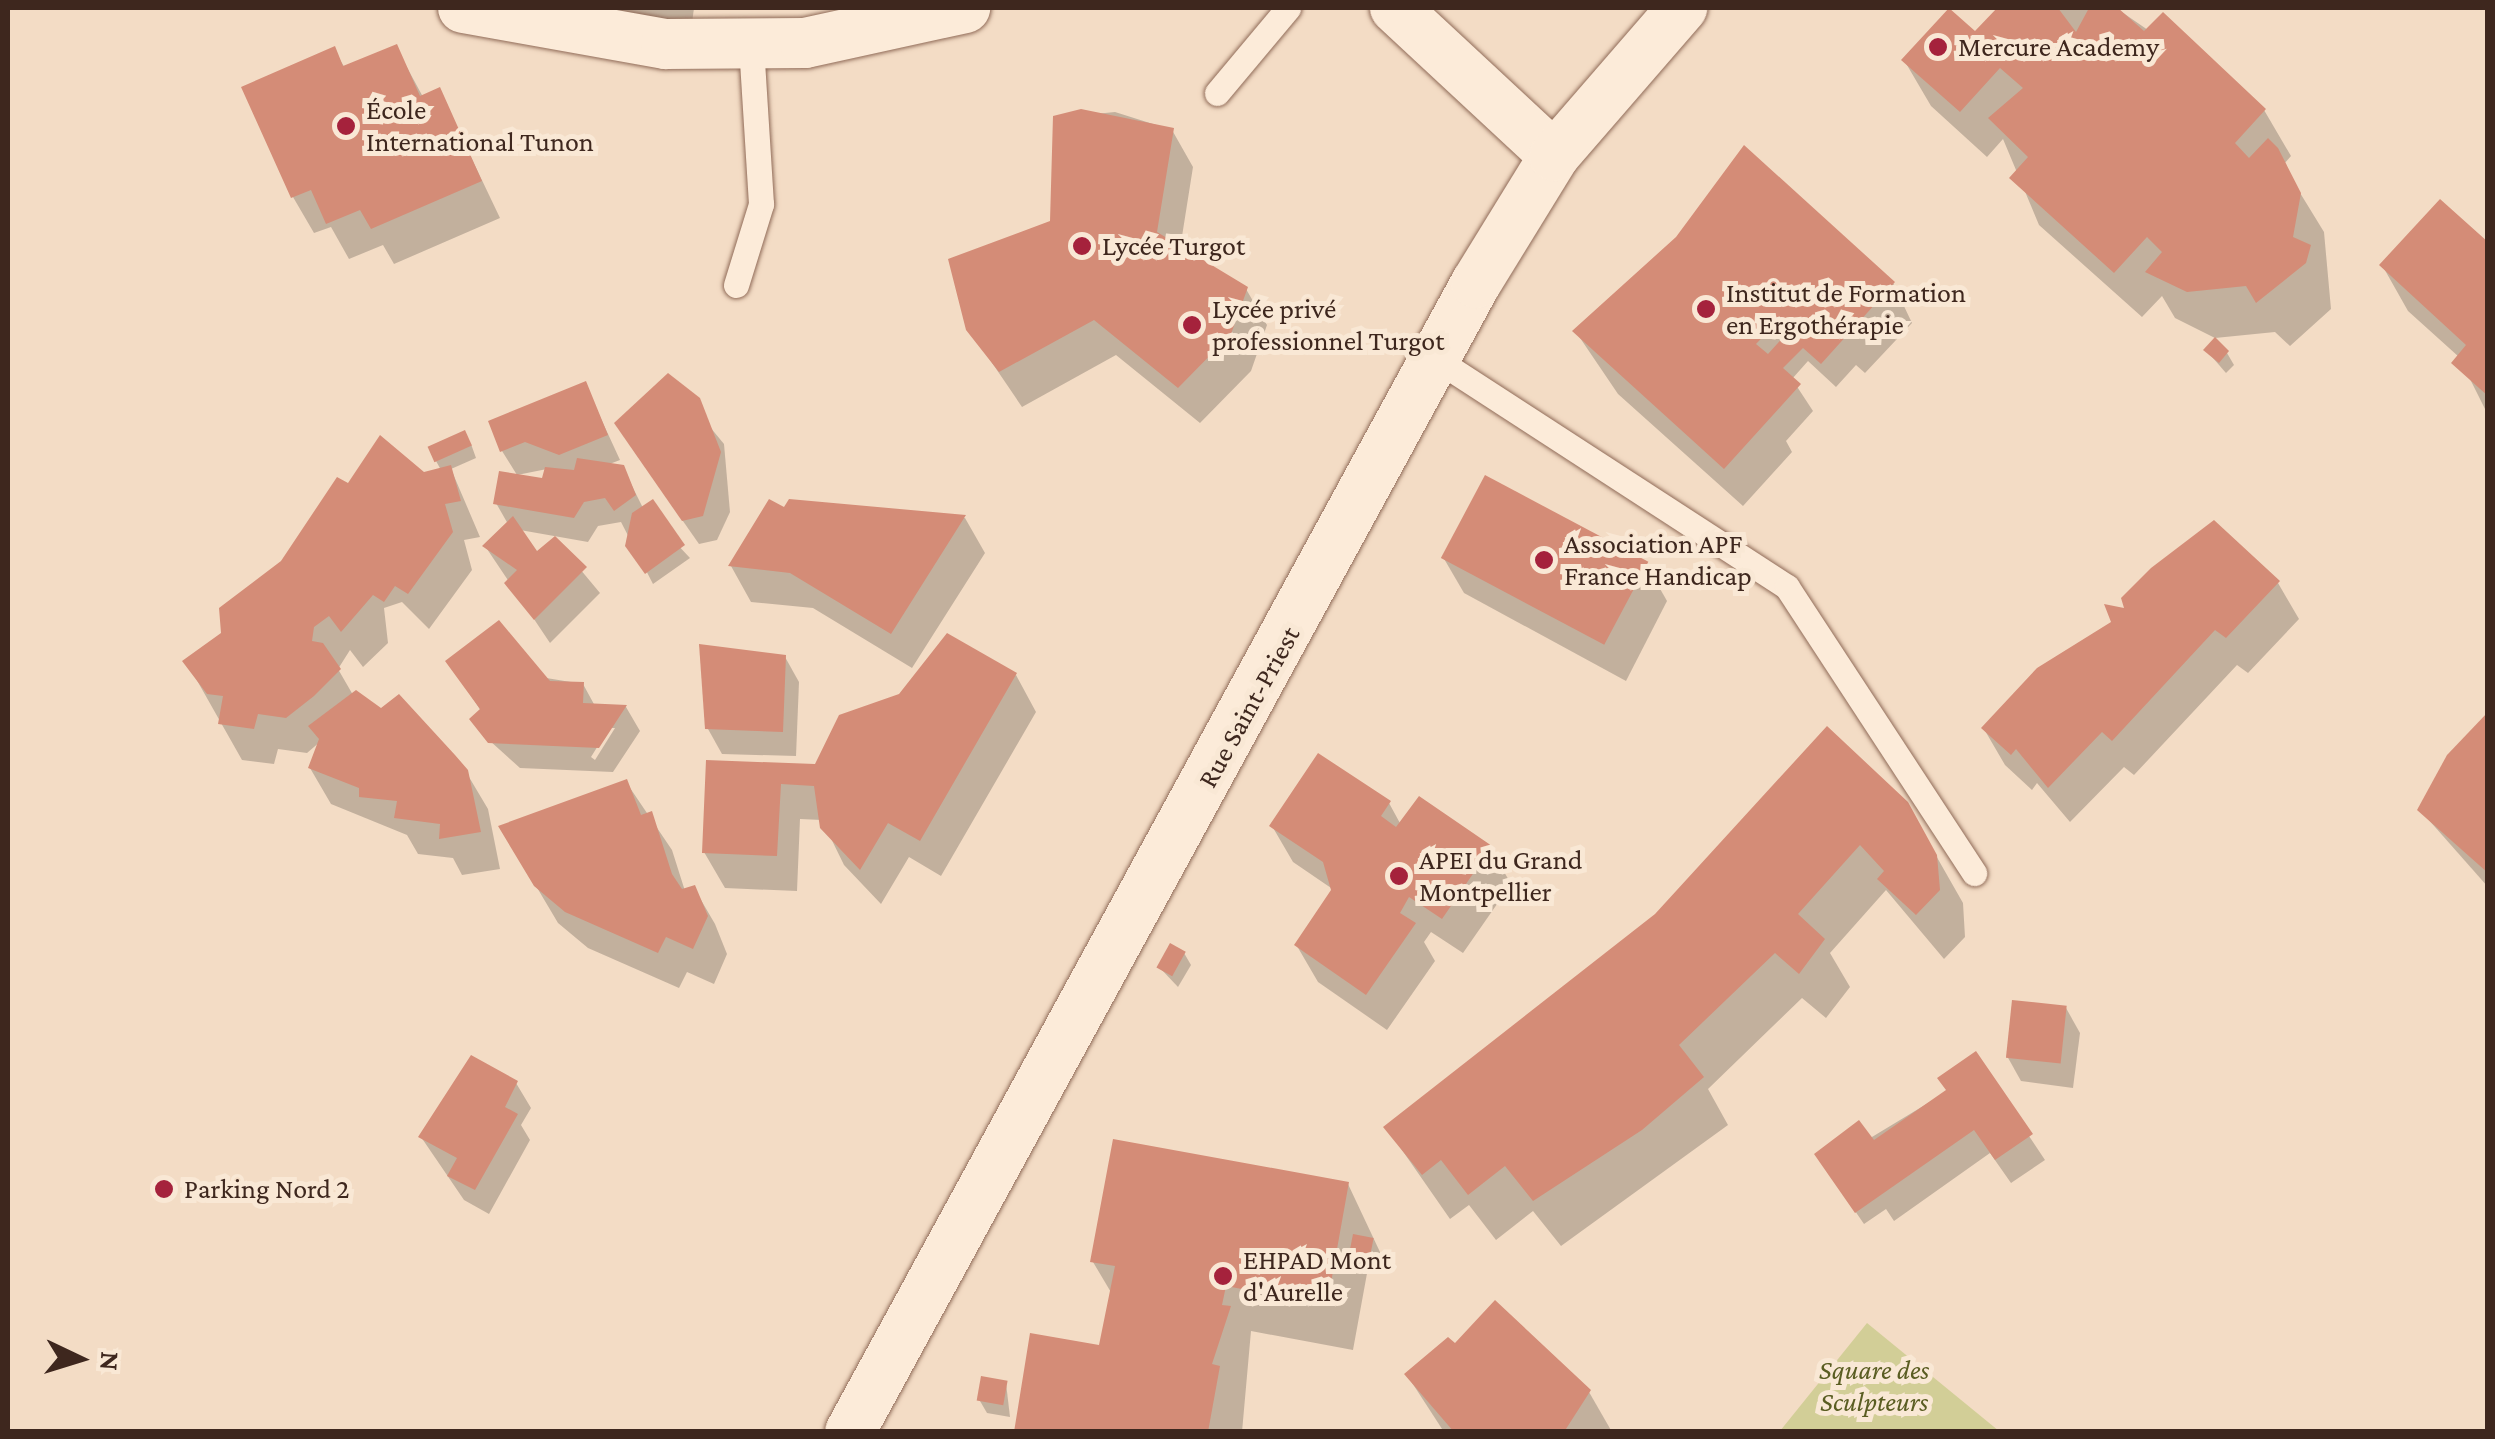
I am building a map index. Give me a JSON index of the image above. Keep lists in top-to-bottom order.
{
  "streets": {
    "street": ["Rue Saint-Priest"]
  },
  "parks": ["Square des Sculpteurs"],
  "places": [
    "Mercure Academy",
    "École International Tunon",
    "Lycée Turgot",
    "Institut de Formation en Ergothérapie",
    "Lycée privé professionnel Turgot",
    "Association APF France Handicap",
    "APEI du Grand Montpellier",
    "Parking Nord 2",
    "EHPAD Mont d'Aurelle"
  ],
  "north": "right"
}
